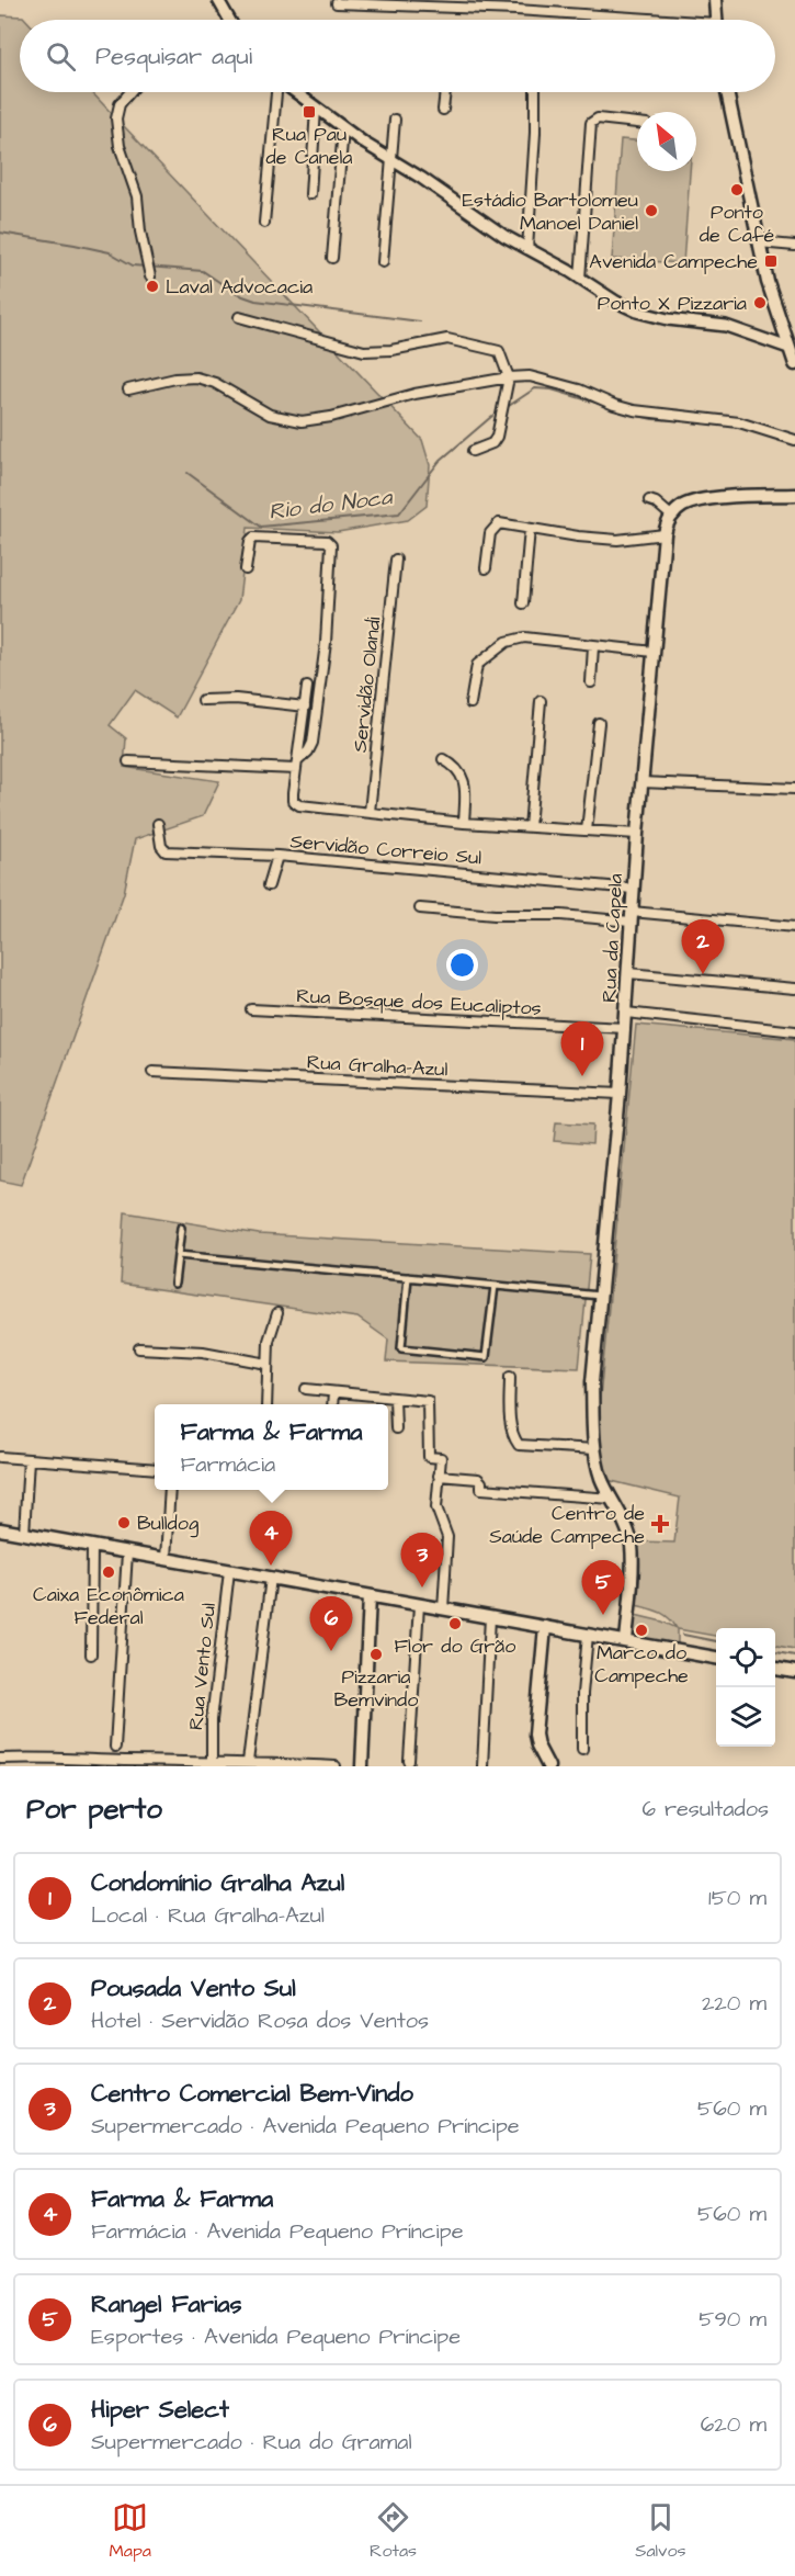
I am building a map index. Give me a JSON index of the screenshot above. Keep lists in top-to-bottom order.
{
  "streets": {
    "main road": ["Rua da Capela"],
    "street": [
      "Servidão Olandi",
      "Servidão Correio Sul",
      "Rua Bosque dos Eucaliptos",
      "Rua Gralha-Azul",
      "Rua Vento Sul"
    ]
  },
  "crossings": [
    ["Servidão Correio Sul", "Rua da Capela"],
    ["Rua da Capela", "Rua Bosque dos Eucaliptos"],
    ["Rua da Capela", "Rua Gralha-Azul"]
  ],
  "water": ["Rio do Noca"],
  "places": {
    "transit": ["Rua Pau de Canela", "Avenida Campeche"],
    "other": [
      "Ponto de Café",
      "Estádio Bartolomeu Manoel Daniel",
      "Laval Advocacia",
      "Ponto X Pizzaria",
      "Bulldog",
      "Caixa Econômica Federal",
      "Flor do Grão",
      "Marco do Campeche",
      "Pizzaria Bemvindo"
    ],
    "health": ["Centro de Saúde Campeche"]
  },
  "north": "top left",
  "page": {
    "search": "Pesquisar aqui",
    "pins": [
      "2",
      "1",
      "4",
      "3",
      "5",
      "6"
    ],
    "popup": ["Farma & Farma", "Farmácia"],
    "heading": ["Por perto", "6 resultados"],
    "list": [
      {
        "mark": "1",
        "name": "Condomínio Gralha Azul",
        "note": "Local · Rua Gralha-Azul",
        "value": "150 m"
      },
      {
        "mark": "2",
        "name": "Pousada Vento Sul",
        "note": "Hotel · Servidão Rosa dos Ventos",
        "value": "220 m"
      },
      {
        "mark": "3",
        "name": "Centro Comercial Bem-Vindo",
        "note": "Supermercado · Avenida Pequeno Príncipe",
        "value": "560 m"
      },
      {
        "mark": "4",
        "name": "Farma & Farma",
        "note": "Farmácia · Avenida Pequeno Príncipe",
        "value": "560 m"
      },
      {
        "mark": "5",
        "name": "Rangel Farias",
        "note": "Esportes · Avenida Pequeno Príncipe",
        "value": "590 m"
      },
      {
        "mark": "6",
        "name": "Hiper Select",
        "note": "Supermercado · Rua do Gramal",
        "value": "620 m"
      }
    ],
    "nav": ["Mapa", "Rotas", "Salvos"]
  }
}
